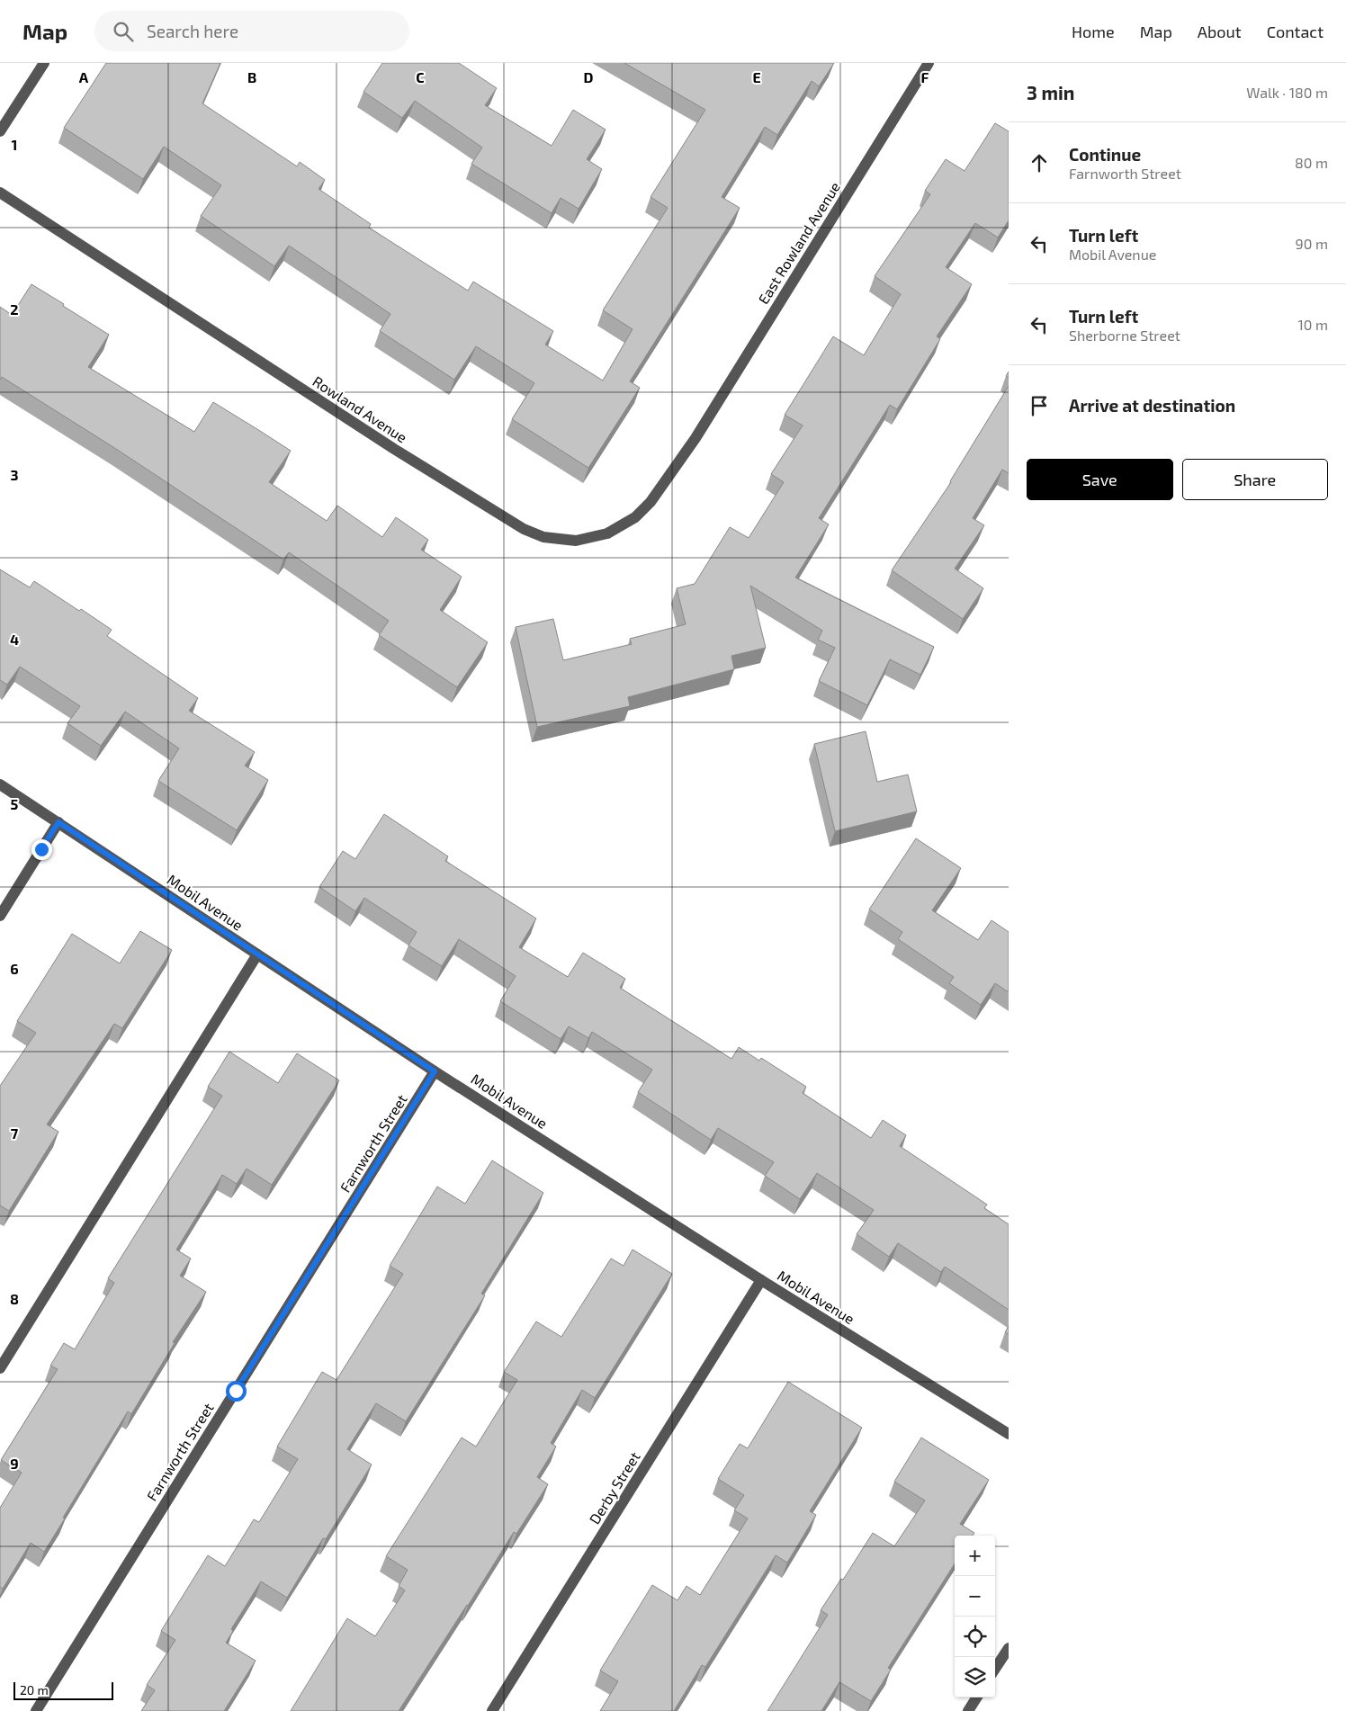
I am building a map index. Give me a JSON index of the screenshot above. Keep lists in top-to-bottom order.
{
  "streets": {
    "street": [
      "East Rowland Avenue",
      "Rowland Avenue",
      "Mobil Avenue",
      "Farnworth Street",
      "Derby Street"
    ]
  },
  "crossings": [
    ["East Rowland Avenue", "Rowland Avenue"],
    ["Mobil Avenue", "Farnworth Street"],
    ["Mobil Avenue", "Derby Street"]
  ],
  "scale_bar": "20 m",
  "page": {
    "header": "Map",
    "search": "Search here",
    "nav": [
      "Home",
      "Map",
      "About",
      "Contact"
    ],
    "heading": ["3 min", "Walk · 180 m"],
    "list": [
      ["Continue", "Farnworth Street", "80 m"],
      ["Turn left", "Mobil Avenue", "90 m"],
      ["Turn left", "Sherborne Street", "10 m"],
      "Arrive at destination"
    ],
    "buttons": ["Save", "Share"],
    "map_buttons": ["+", "−"],
    "scale": "20 m"
  },
  "grid": {
    "columns": [
      "A",
      "B",
      "C",
      "D",
      "E",
      "F"
    ],
    "rows": [
      "1",
      "2",
      "3",
      "4",
      "5",
      "6",
      "7",
      "8",
      "9"
    ]
  }
}
